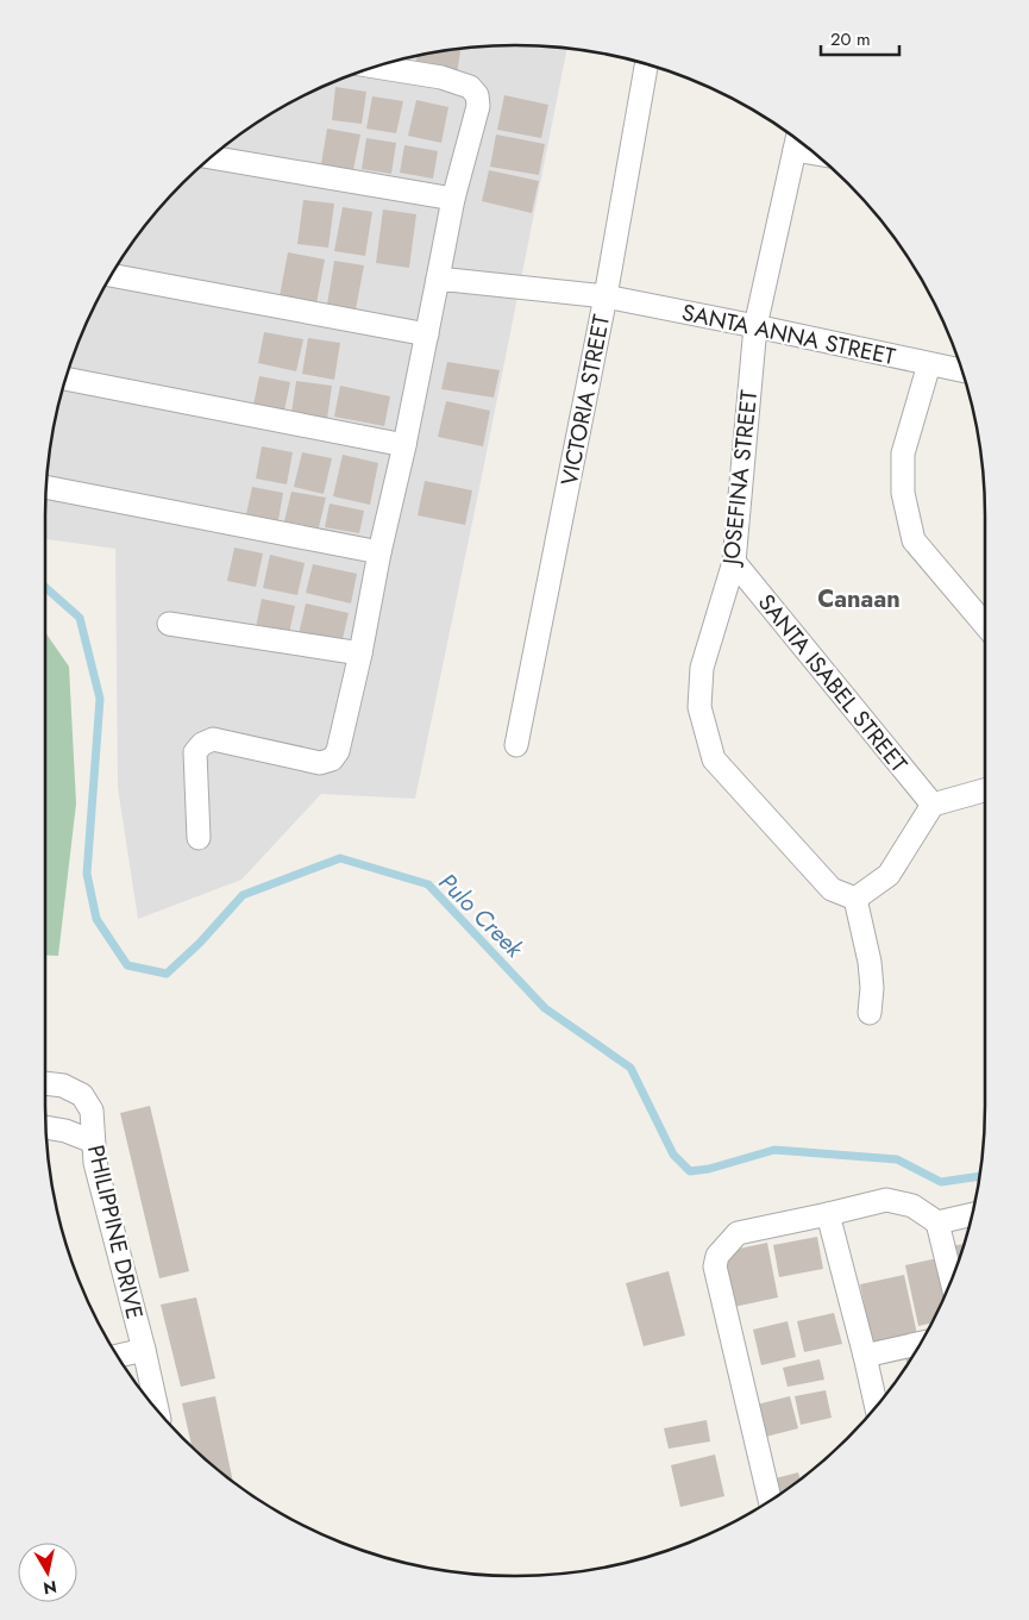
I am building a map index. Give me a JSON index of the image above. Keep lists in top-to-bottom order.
{
  "streets": {
    "street": [
      "SANTA ANNA STREET",
      "VICTORIA STREET",
      "JOSEFINA STREET",
      "SANTA ISABEL STREET",
      "PHILIPPINE DRIVE"
    ]
  },
  "crossings": [
    ["SANTA ANNA STREET", "VICTORIA STREET"],
    ["SANTA ANNA STREET", "JOSEFINA STREET"],
    ["JOSEFINA STREET", "SANTA ISABEL STREET"]
  ],
  "districts": ["Canaan"],
  "water": ["Pulo Creek"],
  "scale_bar": "20 m",
  "north": "bottom"
}
